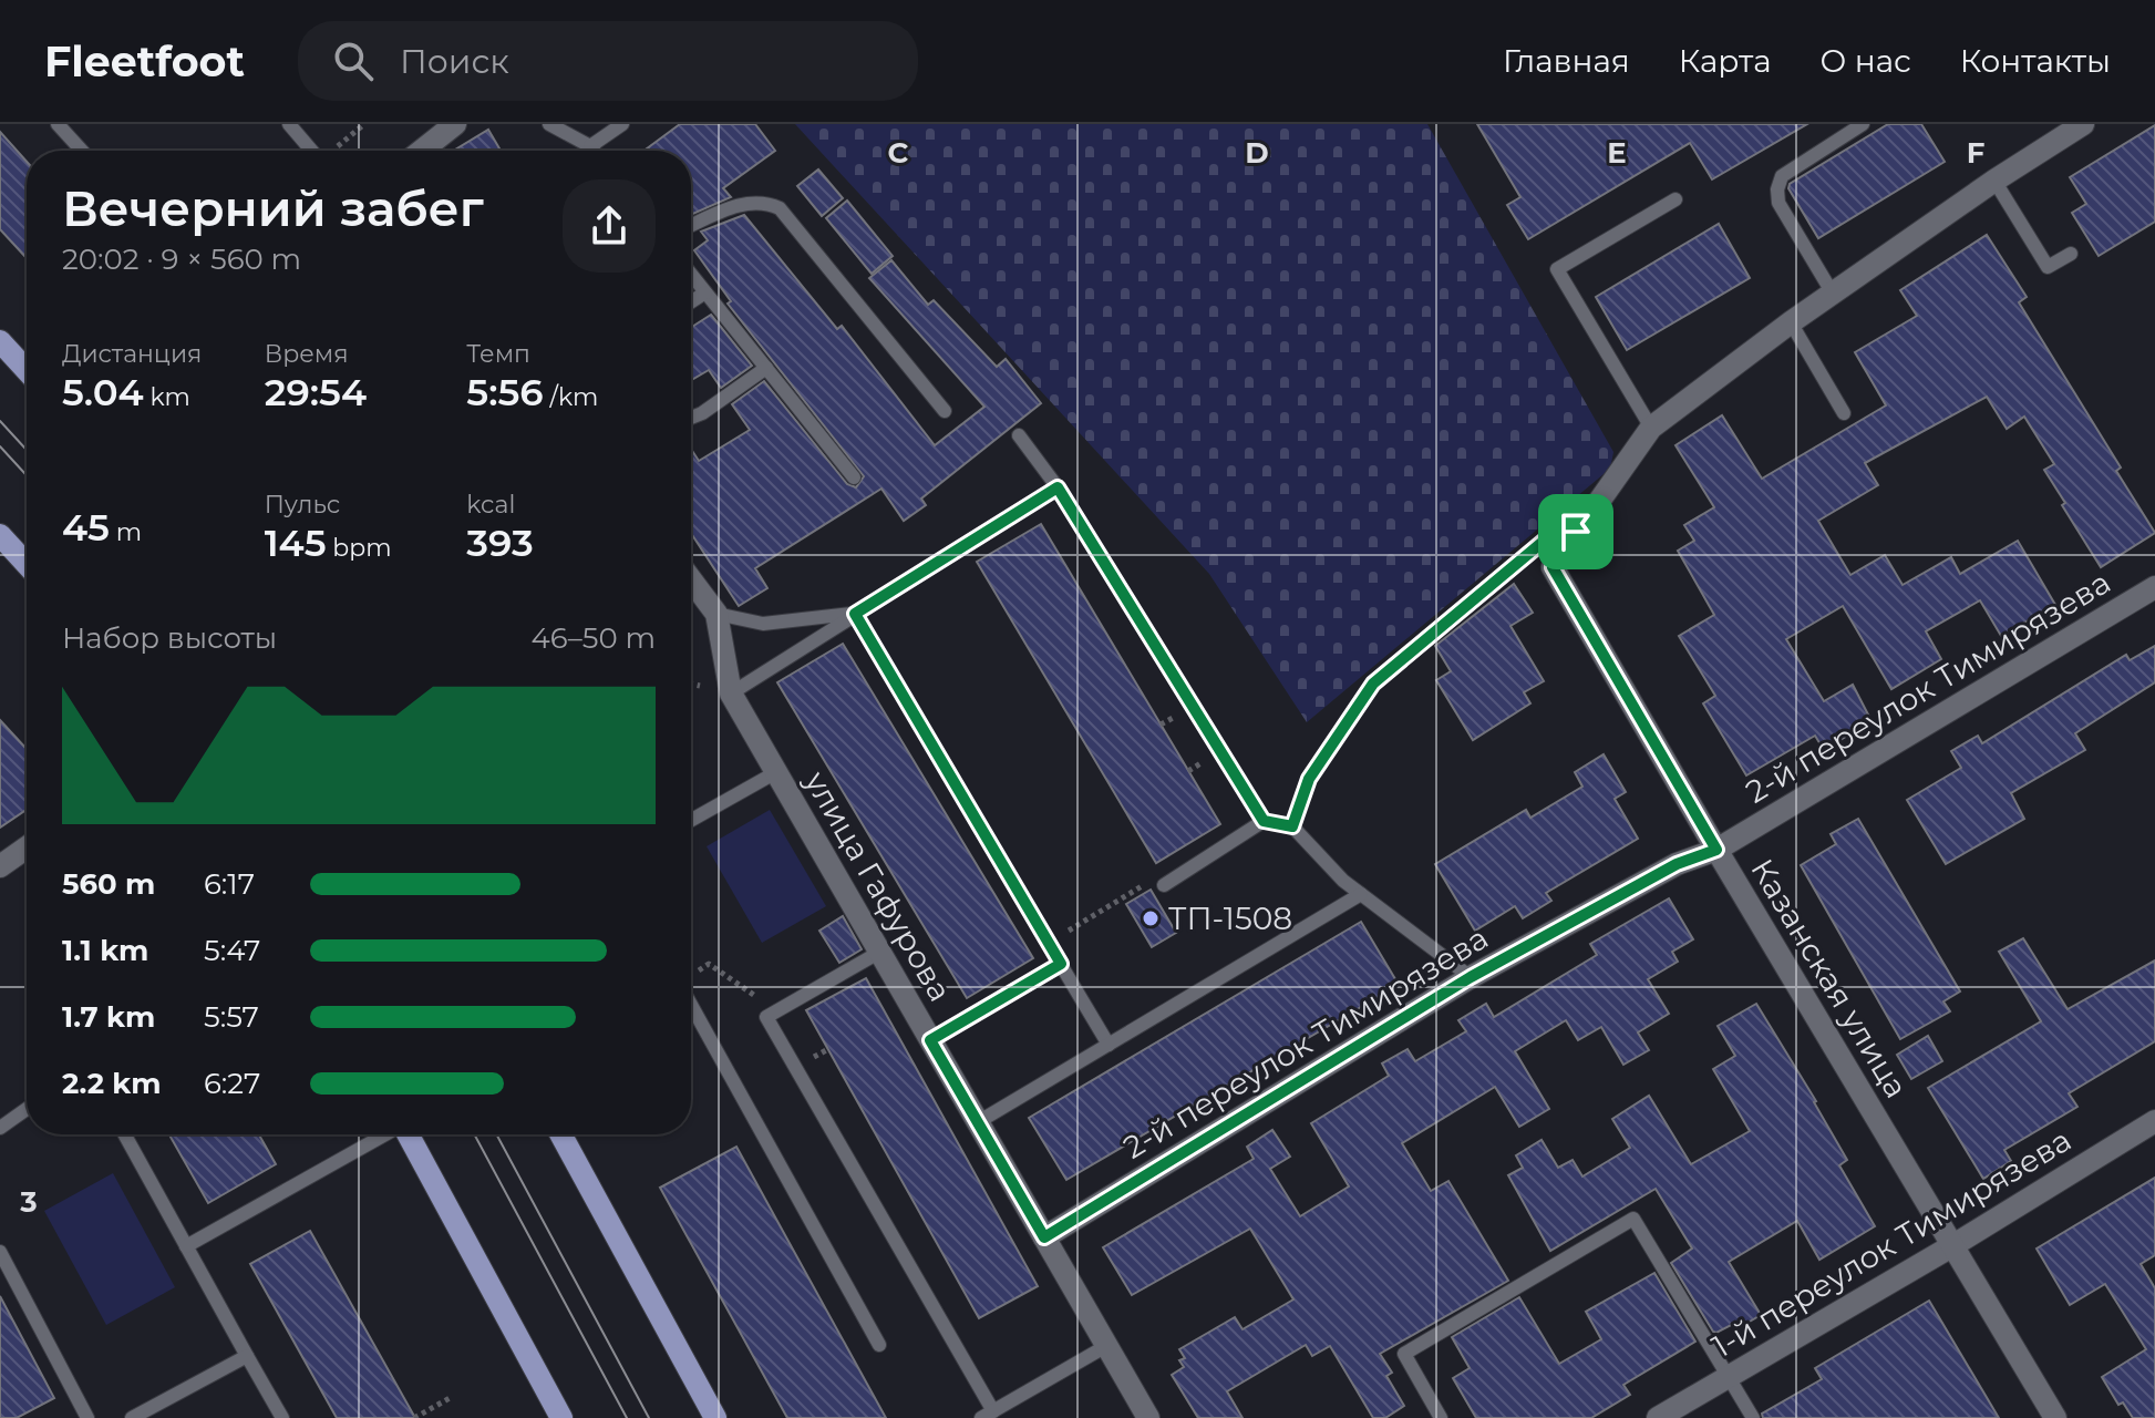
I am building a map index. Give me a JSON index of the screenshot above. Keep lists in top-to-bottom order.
{
  "streets": {
    "street": [
      "2-й переулок Тимирязева",
      "улица Гафурова",
      "Казанская улица",
      "1-й переулок Тимирязева"
    ]
  },
  "crossings": [
    ["2-й переулок Тимирязева", "улица Гафурова"],
    ["2-й переулок Тимирязева", "Казанская улица"],
    ["Казанская улица", "1-й переулок Тимирязева"]
  ],
  "places": ["ТП-1508"],
  "page": {
    "header": "Fleetfoot",
    "search": "Поиск",
    "nav": [
      "Главная",
      "Карта",
      "О нас",
      "Контакты"
    ],
    "heading": ["Вечерний забег", "20:02 · 9 × 560 m"],
    "stats": [
      ["Дистанция", "5.04 km"],
      ["Время", "29:54"],
      ["Темп", "5:56 /km"],
      ["45 m"],
      ["Пульс", "145 bpm"],
      ["kcal", "393"]
    ],
    "chart": ["Набор высоты", "46–50 m"],
    "list": [
      {
        "name": "560 m",
        "note": "6:17"
      },
      {
        "name": "1.1 km",
        "note": "5:47"
      },
      {
        "name": "1.7 km",
        "note": "5:57"
      },
      {
        "name": "2.2 km",
        "note": "6:27"
      }
    ]
  },
  "grid": {
    "columns": [
      "C",
      "D",
      "E",
      "F"
    ],
    "rows": ["3"]
  }
}
